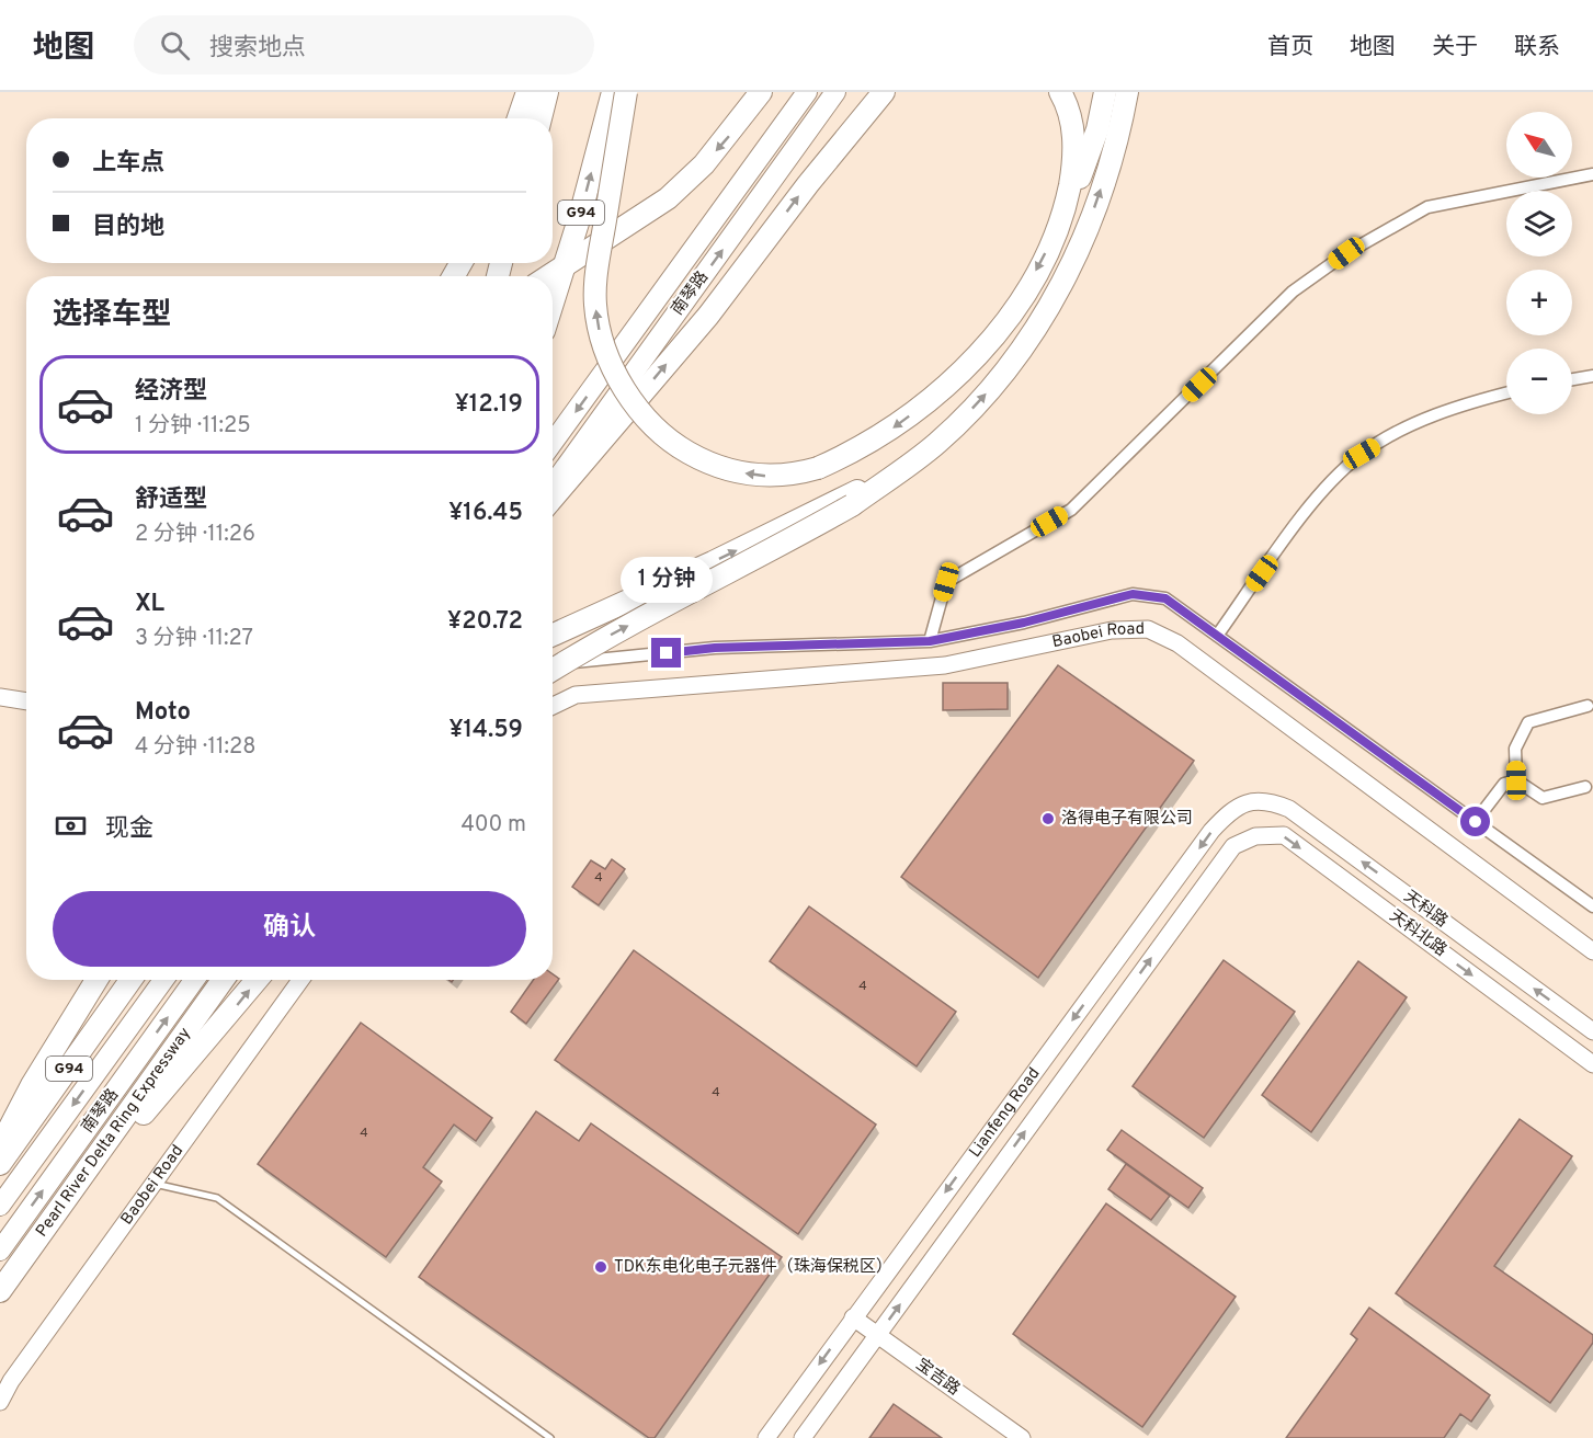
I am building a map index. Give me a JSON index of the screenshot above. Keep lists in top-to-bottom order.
{
  "streets": {
    "highway": ["G94", "Pearl River Delta Ring Expressway"],
    "main road": ["南琴路"],
    "street": [
      "Baobei Road",
      "天科路",
      "天科北路",
      "Lianfeng Road",
      "宝吉路"
    ]
  },
  "crossings": [
    ["天科路", "Lianfeng Road"],
    ["天科北路", "Lianfeng Road"],
    ["Lianfeng Road", "宝吉路"]
  ],
  "places": ["洛得电子有限公司", "TDK东电化电子元器件（珠海保税区）"],
  "house_numbers": [
    "4",
    "4",
    "4",
    "4"
  ],
  "north": "top left",
  "page": {
    "header": "地图",
    "search": "搜索地点",
    "nav": [
      "首页",
      "地图",
      "关于",
      "联系"
    ],
    "map_buttons": ["+", "−"],
    "banner": ["上车点", "目的地"],
    "heading": "选择车型",
    "list": [
      {
        "name": "经济型",
        "note": "1 分钟 · 11:25",
        "value": "¥12.19"
      },
      {
        "name": "舒适型",
        "note": "2 分钟 · 11:26",
        "value": "¥16.45"
      },
      {
        "name": "XL",
        "note": "3 分钟 · 11:27",
        "value": "¥20.72"
      },
      {
        "name": "Moto",
        "note": "4 分钟 · 11:28",
        "value": "¥14.59"
      }
    ],
    "bubble": "1 分钟",
    "pay": ["现金", "400 m"],
    "buttons": "确认"
  }
}
